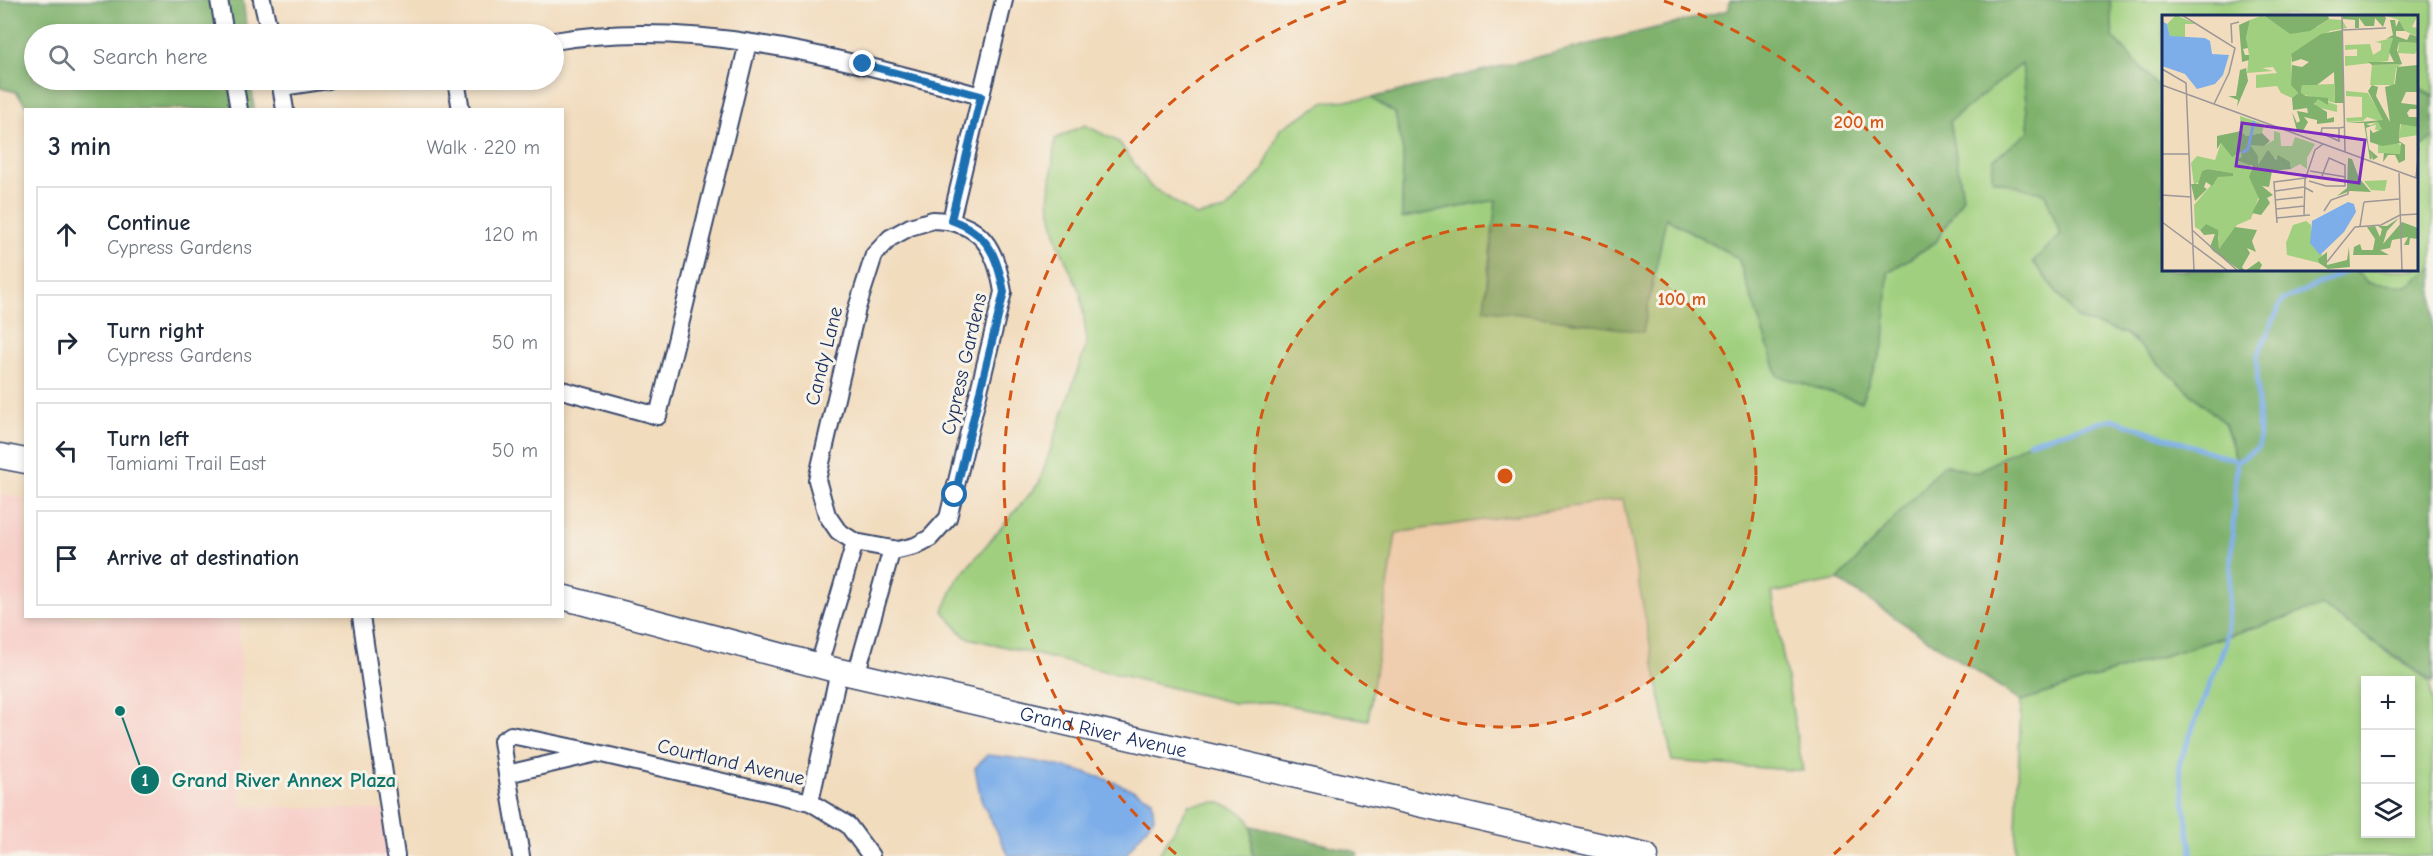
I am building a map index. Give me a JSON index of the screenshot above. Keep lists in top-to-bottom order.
{
  "streets": {
    "main road": ["Grand River Avenue"],
    "street": ["Candy Lane", "Cypress Gardens", "Courtland Avenue"]
  },
  "crossings": [
    ["Candy Lane", "Cypress Gardens"]
  ],
  "places": ["Grand River Annex Plaza"],
  "page": {
    "search": "Search here",
    "heading": ["3 min", "Walk · 220 m"],
    "list": [
      ["Continue", "Cypress Gardens", "120 m"],
      ["Turn right", "Cypress Gardens", "50 m"],
      ["Turn left", "Tamiami Trail East", "50 m"],
      "Arrive at destination"
    ],
    "map_buttons": ["+", "−"]
  },
  "rings": ["200 m", "100 m"]
}
